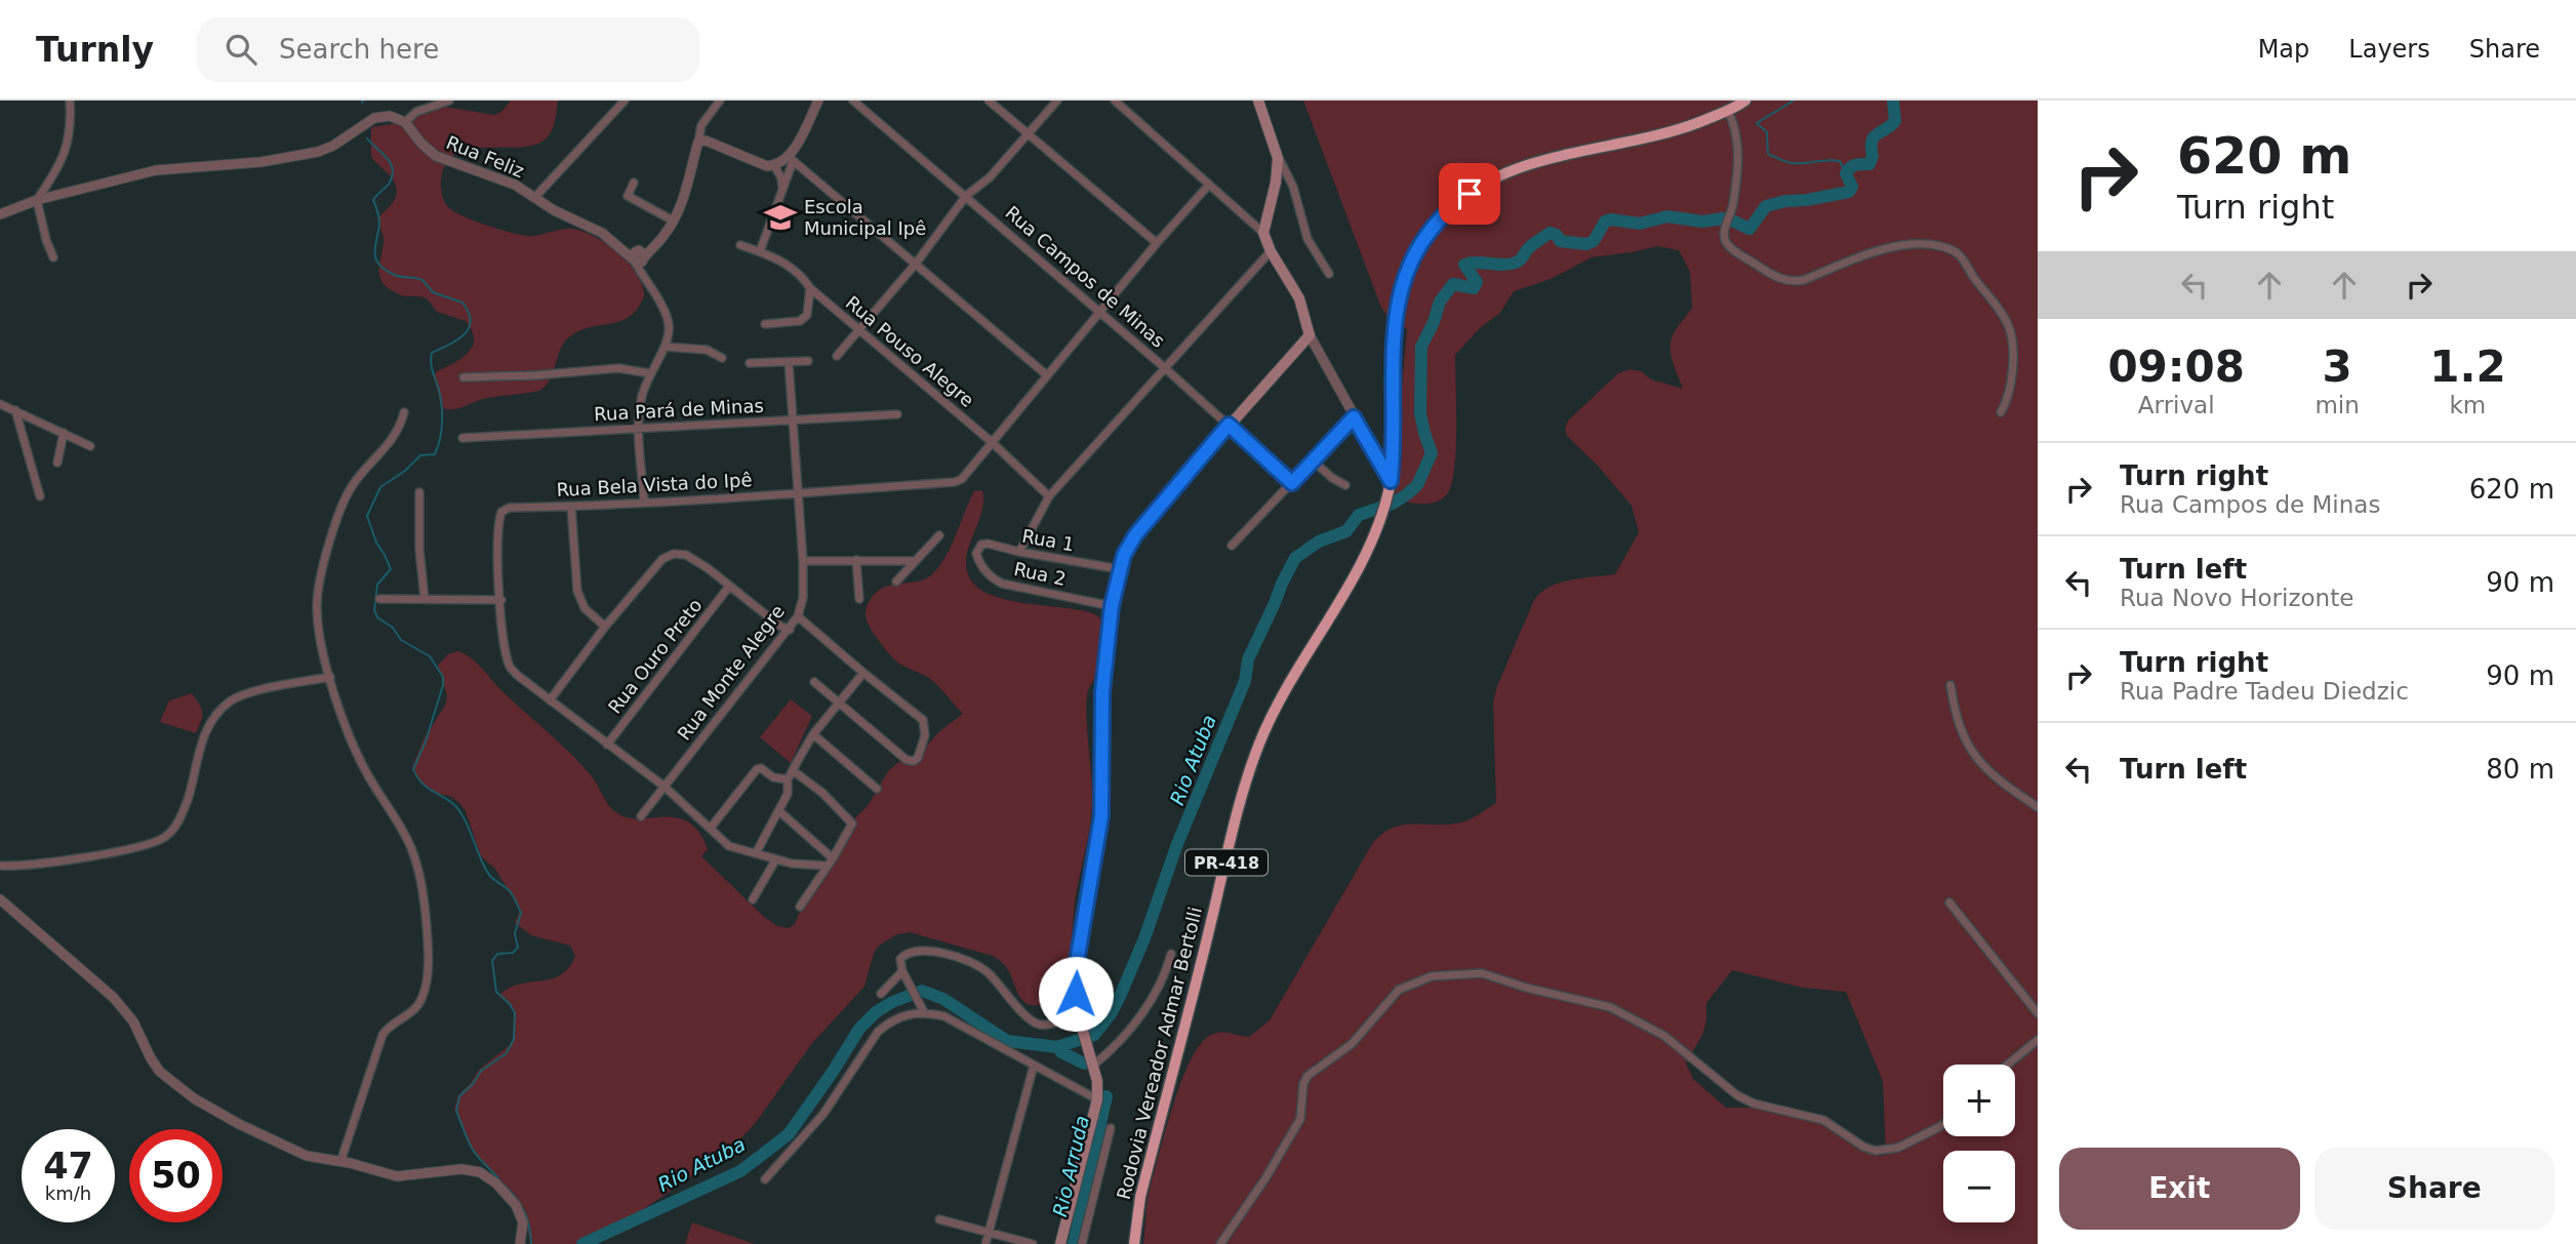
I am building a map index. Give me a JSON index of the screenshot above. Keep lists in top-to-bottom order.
{
  "streets": {
    "highway": ["PR-418", "Rodovia Vereador Admar Bertolli"],
    "street": [
      "Rua Feliz",
      "Rua Campos de Minas",
      "Rua Pouso Alegre",
      "Rua Pará de Minas",
      "Rua Bela Vista do Ipê",
      "Rua 1",
      "Rua 2",
      "Rua Ouro Preto",
      "Rua Monte Alegre"
    ]
  },
  "crossings": [
    ["Rua Campos de Minas", "Rua Bela Vista do Ipê"],
    ["Rua Pouso Alegre", "Rua Bela Vista do Ipê"],
    ["Rua Pará de Minas", "Rua Monte Alegre"],
    ["Rua Bela Vista do Ipê", "Rua Ouro Preto"],
    ["Rua Bela Vista do Ipê", "Rua Monte Alegre"],
    ["Rua 1", "Rua 2"]
  ],
  "water": ["Rio Atuba", "Rio Arruda"],
  "places": {
    "school or university": ["Escola Municipal Ipê"]
  },
  "page": {
    "header": "Turnly",
    "search": "Search here",
    "nav": ["Map", "Layers", "Share"],
    "turn": ["620 m", "Turn right"],
    "eta": [
      "09:08",
      "Arrival",
      "3",
      "min",
      "1.2",
      "km"
    ],
    "list": [
      {
        "name": "Turn right",
        "note": "Rua Campos de Minas",
        "value": "620 m"
      },
      {
        "name": "Turn left",
        "note": "Rua Novo Horizonte",
        "value": "90 m"
      },
      {
        "name": "Turn right",
        "note": "Rua Padre Tadeu Diedzic",
        "value": "90 m"
      },
      {
        "name": "Turn left",
        "value": "80 m"
      }
    ],
    "map_buttons": ["+", "−"],
    "speed": "47 km/h",
    "limit": "50",
    "buttons": ["Exit", "Share"]
  }
}
